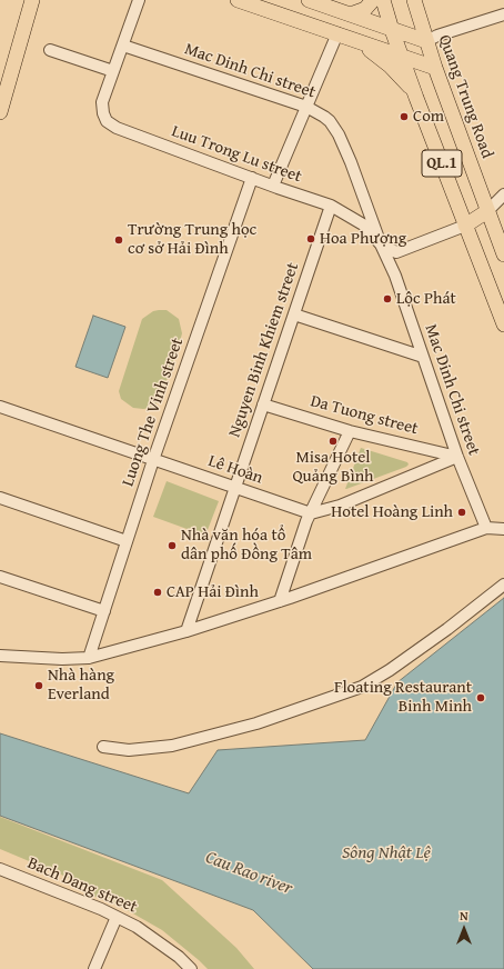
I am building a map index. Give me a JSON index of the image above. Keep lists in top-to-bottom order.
{
  "streets": {
    "main road": ["Quang Trung Road", "QL.1"],
    "street": [
      "Mac Dinh Chi street",
      "Luu Trong Lu street",
      "Nguyen Binh Khiem street",
      "Luong The Vinh street",
      "Da Tuong street",
      "Lê Hoàn",
      "Bach Dang street"
    ]
  },
  "crossings": [
    ["Mac Dinh Chi street", "Luu Trong Lu street"],
    ["Mac Dinh Chi street", "Da Tuong street"],
    ["Luu Trong Lu street", "Nguyen Binh Khiem street"],
    ["Luu Trong Lu street", "Luong The Vinh street"],
    ["Nguyen Binh Khiem street", "Da Tuong street"],
    ["Nguyen Binh Khiem street", "Lê Hoàn"],
    ["Luong The Vinh street", "Lê Hoàn"]
  ],
  "water": ["Sông Nhật Lệ", "Cau Rao river"],
  "places": [
    "Com",
    "Hoa Phượng",
    "Trường Trung học cơ sở Hải Đình",
    "Lộc Phát",
    "Misa Hotel Quảng Bình",
    "Hotel Hoàng Linh",
    "Nhà văn hóa tổ dân phố Đồng Tâm",
    "CAP Hải Đình",
    "Nhà hàng Everland",
    "Floating Restaurant Binh Minh"
  ],
  "north": "top"
}
